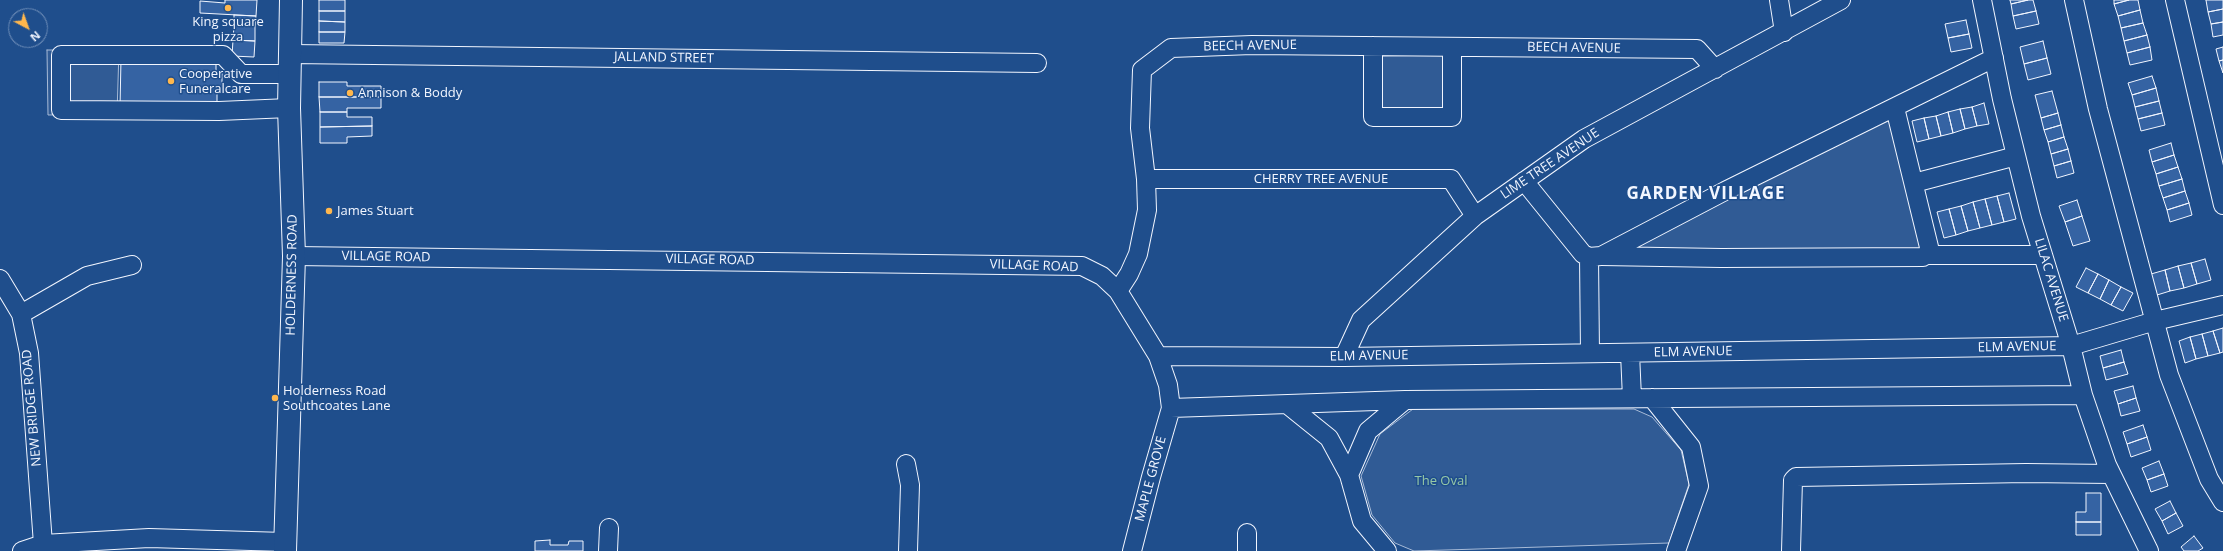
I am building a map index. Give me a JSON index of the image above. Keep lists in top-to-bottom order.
{
  "streets": {
    "highway": ["HOLDERNESS ROAD"],
    "street": [
      "BEECH AVENUE",
      "JALLAND STREET",
      "LIME TREE AVENUE",
      "CHERRY TREE AVENUE",
      "VILLAGE ROAD",
      "LILAC AVENUE",
      "ELM AVENUE",
      "NEW BRIDGE ROAD",
      "MAPLE GROVE"
    ]
  },
  "crossings": [
    ["BEECH AVENUE", "LIME TREE AVENUE"],
    ["BEECH AVENUE", "CHERRY TREE AVENUE"],
    ["BEECH AVENUE", "VILLAGE ROAD"],
    ["JALLAND STREET", "HOLDERNESS ROAD"],
    ["LIME TREE AVENUE", "CHERRY TREE AVENUE"],
    ["LIME TREE AVENUE", "ELM AVENUE"],
    ["VILLAGE ROAD", "HOLDERNESS ROAD"],
    ["LILAC AVENUE", "ELM AVENUE"]
  ],
  "districts": ["GARDEN VILLAGE"],
  "parks": ["The Oval"],
  "places": [
    "King square pizza",
    "Cooperative Funeralcare",
    "Annison & Boddy",
    "James Stuart",
    "Holderness Road Southcoates Lane"
  ],
  "north": "bottom right"
}
